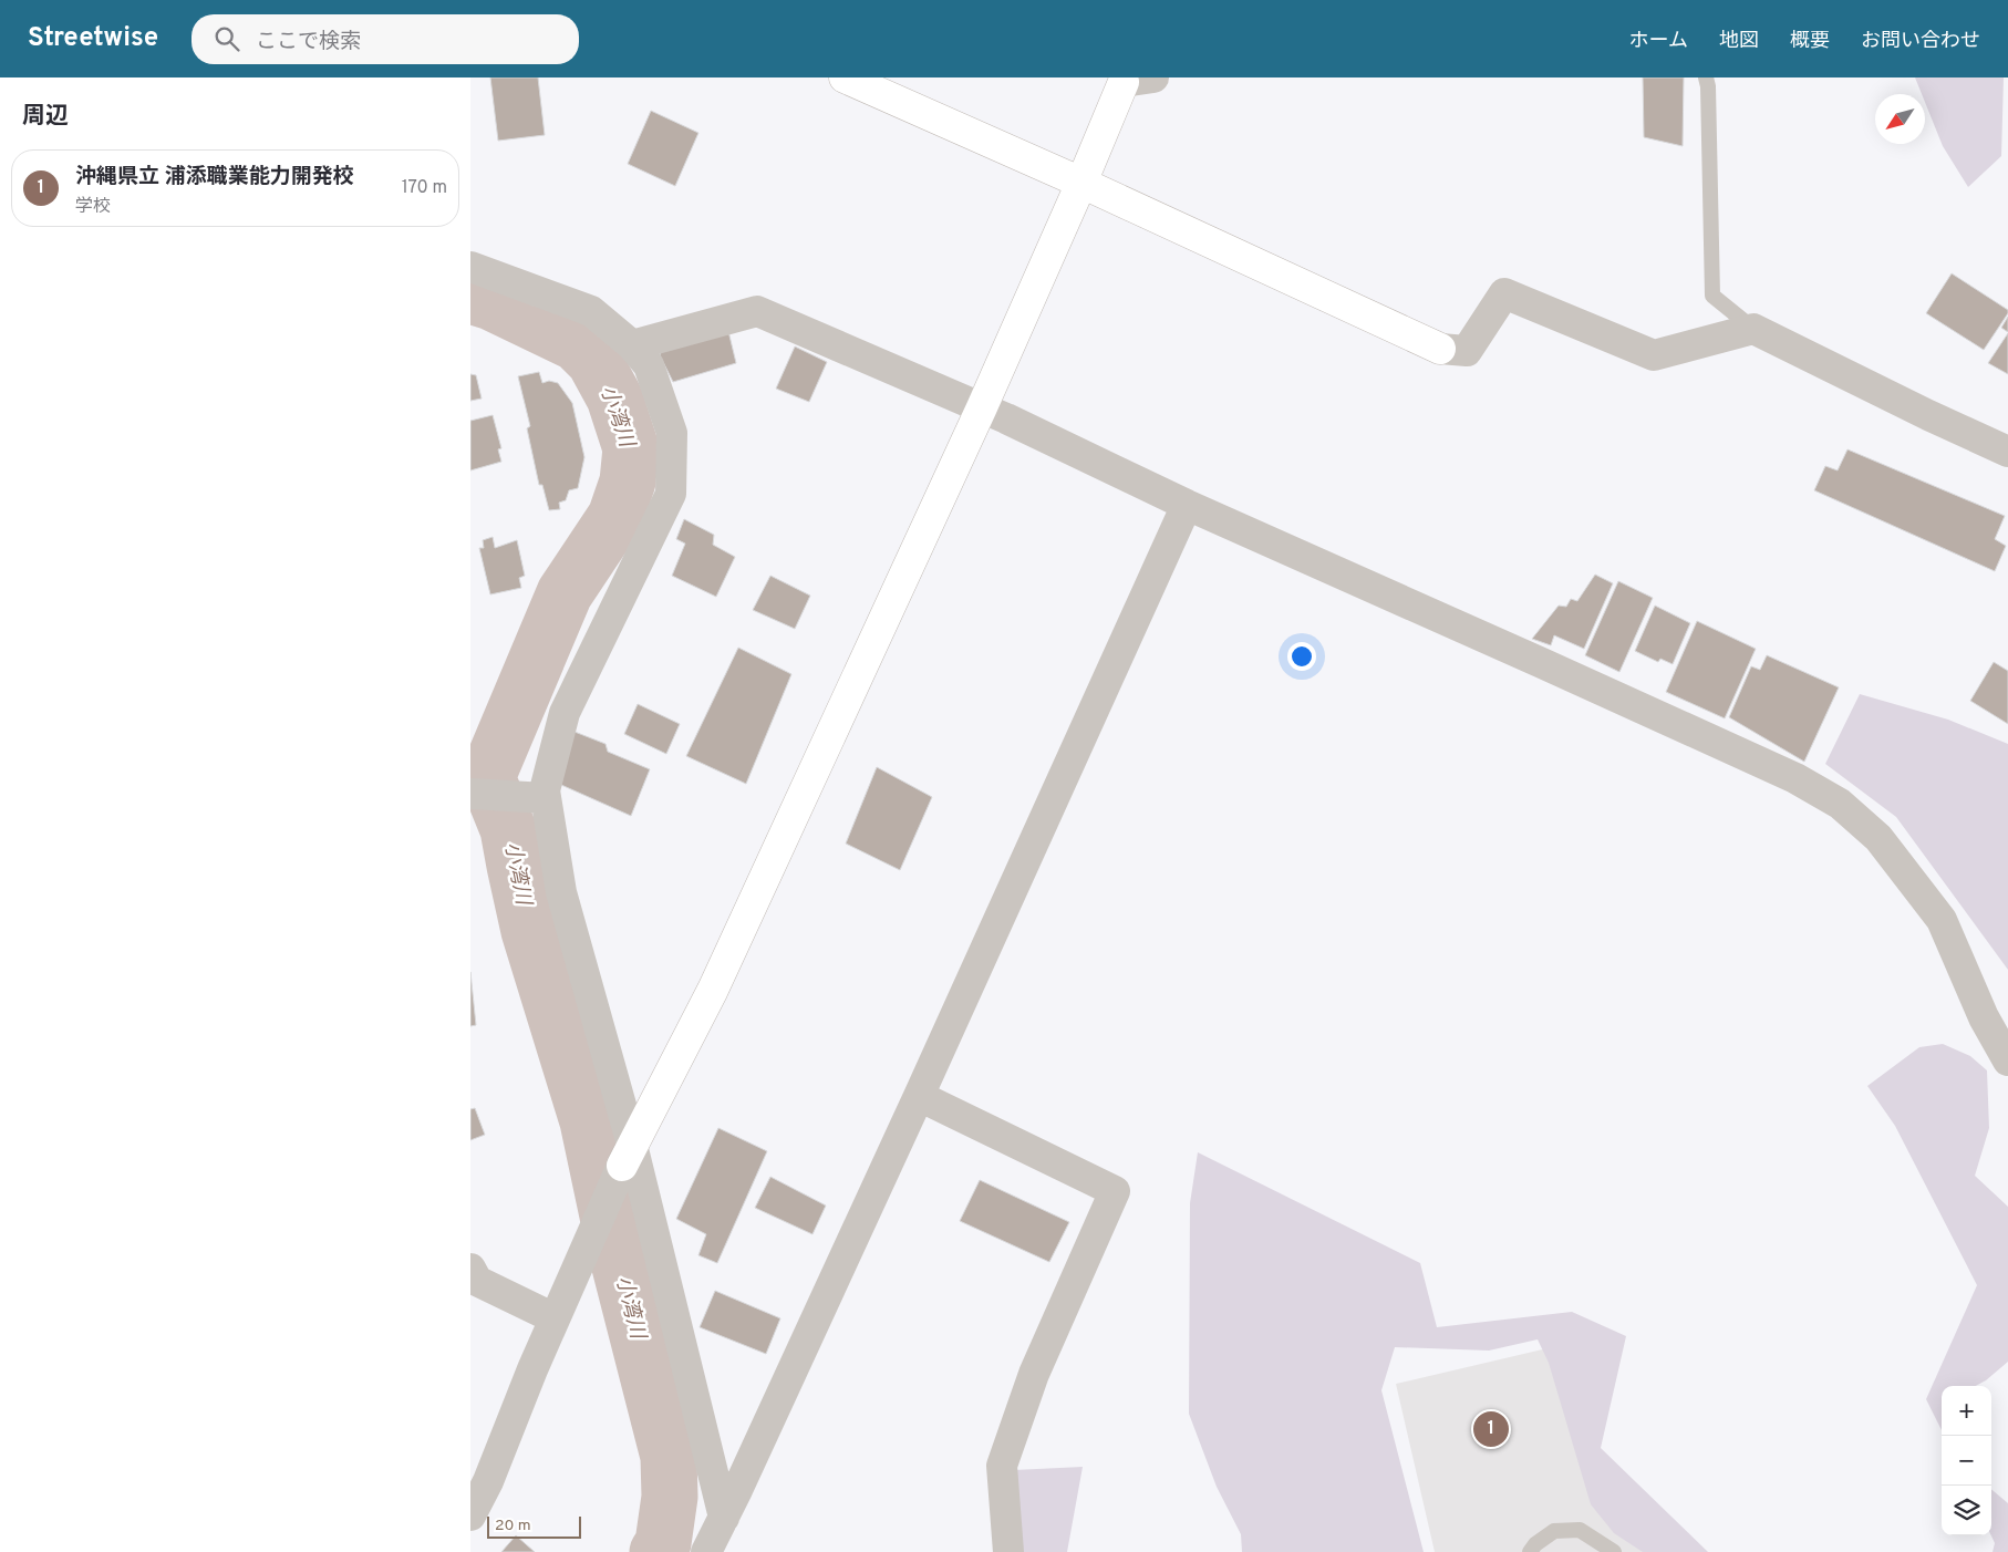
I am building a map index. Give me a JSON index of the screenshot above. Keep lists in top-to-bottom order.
{
  "water": ["小湾川"],
  "scale_bar": "20 m",
  "north": "bottom left",
  "page": {
    "header": "Streetwise",
    "search": "ここで検索",
    "nav": [
      "ホーム",
      "地図",
      "概要",
      "お問い合わせ"
    ],
    "heading": "周辺",
    "list": [
      {
        "mark": "1",
        "name": "沖縄県立 浦添職業能力開発校",
        "note": "学校",
        "value": "170 m"
      }
    ],
    "map_buttons": ["+", "−"],
    "pins": "1",
    "scale": "20 m"
  }
}
